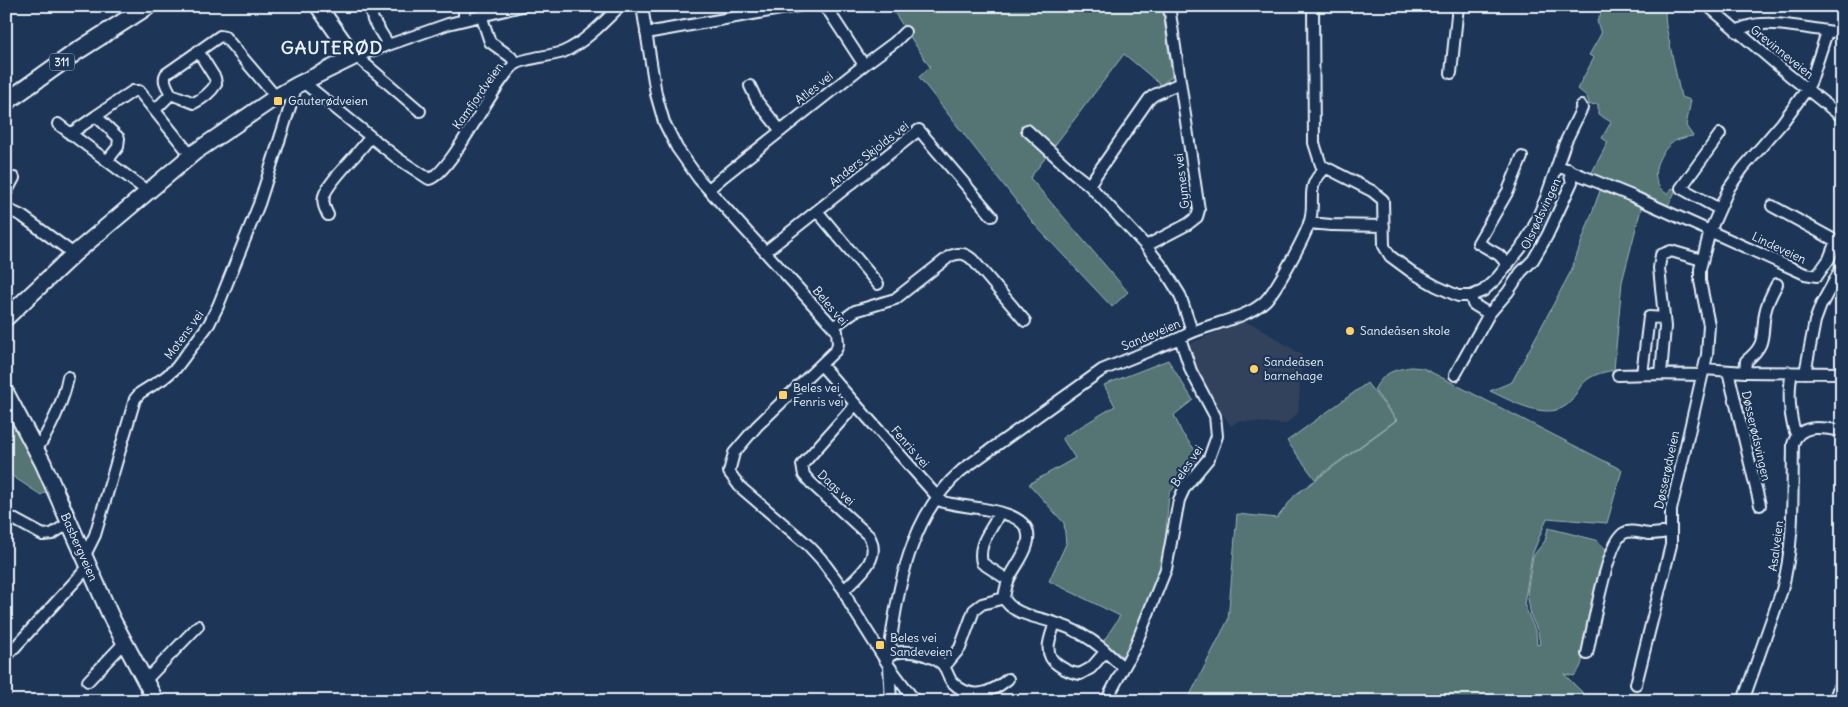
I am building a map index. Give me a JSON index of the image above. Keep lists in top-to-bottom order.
{
  "streets": {
    "main road": ["311", "Basbergveien"],
    "street": [
      "Grevinneveien",
      "Atles vei",
      "Kamfjordveien",
      "Anders Skjolds vei",
      "Gymes vei",
      "Olsrødsvingen",
      "Lindeveien",
      "Beles vei",
      "Motens vei",
      "Sandeveien",
      "Døsserødsvingen",
      "Fenris vei",
      "Døsserødveien",
      "Dags vei",
      "Asalveien"
    ]
  },
  "crossings": [
    ["Grevinneveien", "Døsserødveien"],
    ["Atles vei", "Beles vei"],
    ["Kamfjordveien", "Motens vei"],
    ["Anders Skjolds vei", "Beles vei"],
    ["Olsrødsvingen", "Lindeveien"],
    ["Olsrødsvingen", "Døsserødveien"],
    ["Lindeveien", "Døsserødveien"],
    ["Beles vei", "Sandeveien"],
    ["Beles vei", "Fenris vei"],
    ["Beles vei", "Dags vei"],
    ["Motens vei", "Basbergveien"],
    ["Sandeveien", "Fenris vei"],
    ["Døsserødsvingen", "Døsserødveien"],
    ["Fenris vei", "Dags vei"]
  ],
  "districts": ["GAUTERØD"],
  "places": {
    "transit": ["Gauterødveien", "Beles vei Fenris vei", "Beles vei Sandeveien"],
    "other": ["Sandeåsen skole", "Sandeåsen barnehage"]
  }
}
